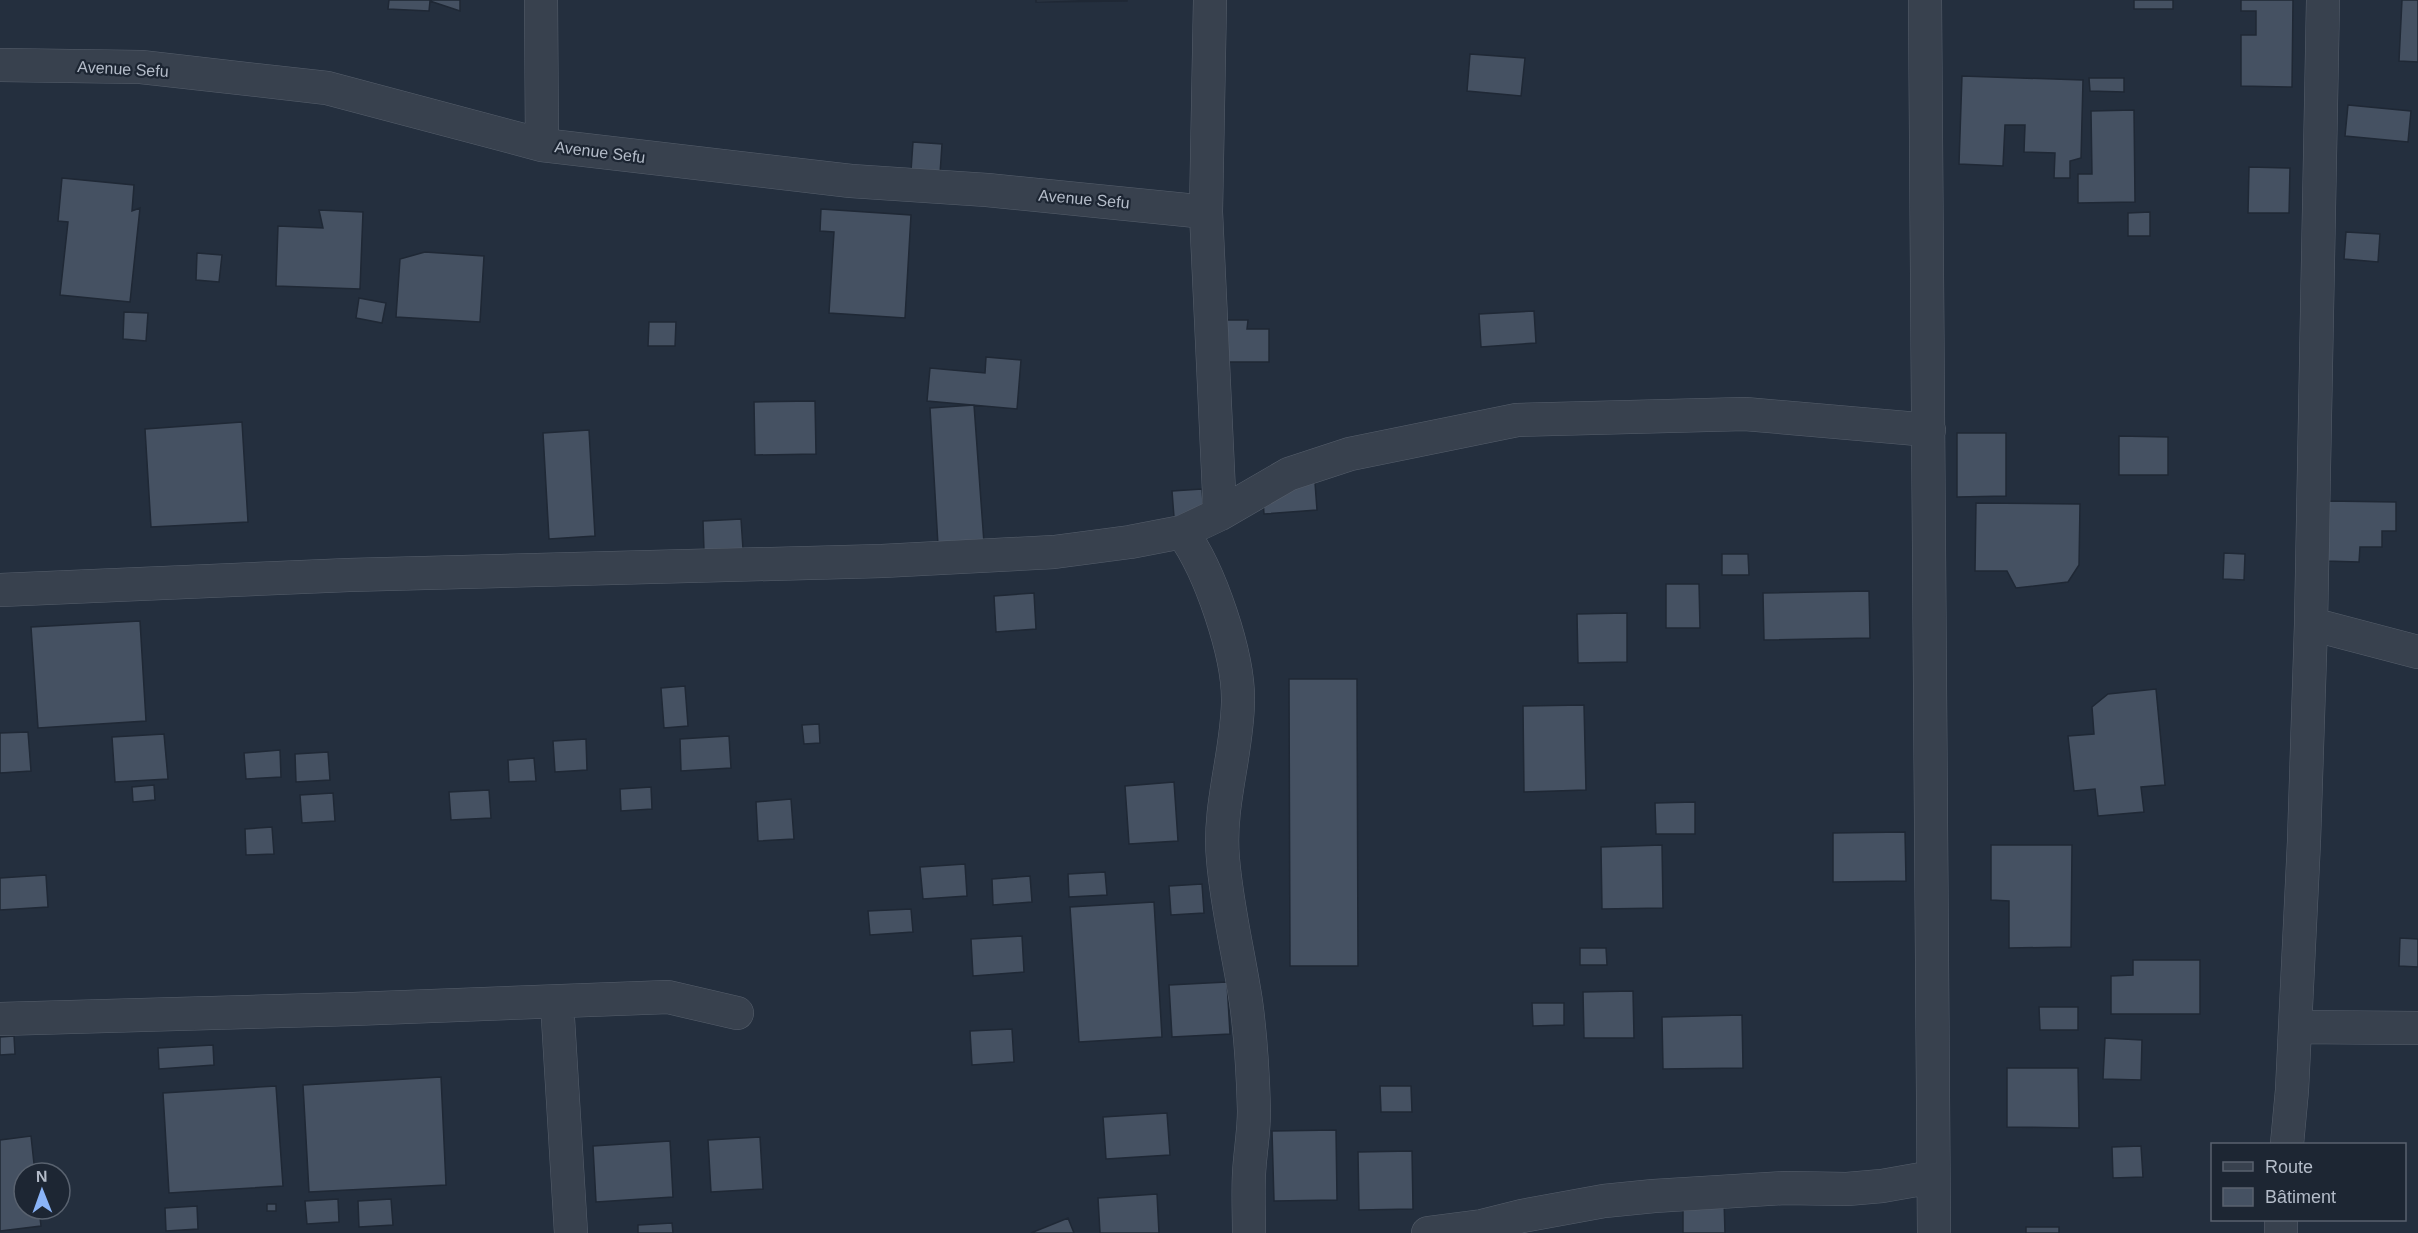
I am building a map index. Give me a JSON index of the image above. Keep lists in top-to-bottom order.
{
  "streets": {
    "street": ["Avenue Sefu"]
  },
  "legend": ["Route", "Bâtiment"],
  "north": "top"
}
